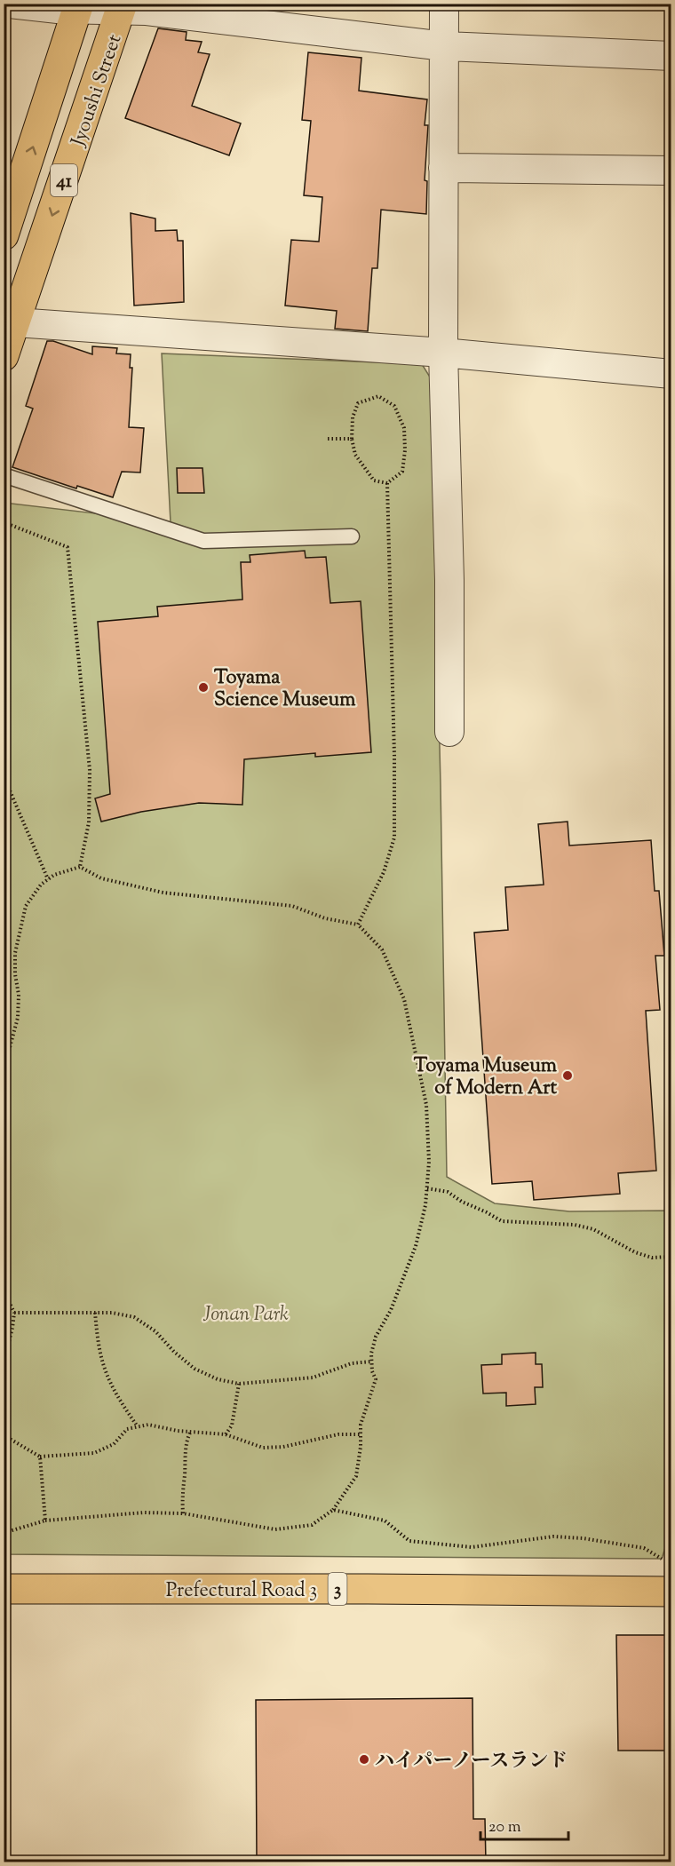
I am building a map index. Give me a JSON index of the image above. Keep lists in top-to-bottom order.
{
  "streets": {
    "main road": [
      "Jyoushi Street",
      "41",
      "Prefectural Road 3",
      "3"
    ]
  },
  "parks": ["Jonan Park"],
  "places": ["Toyama Science Museum", "Toyama Museum of Modern Art", "ハイパーノースランド"],
  "scale_bar": "20 m"
}
